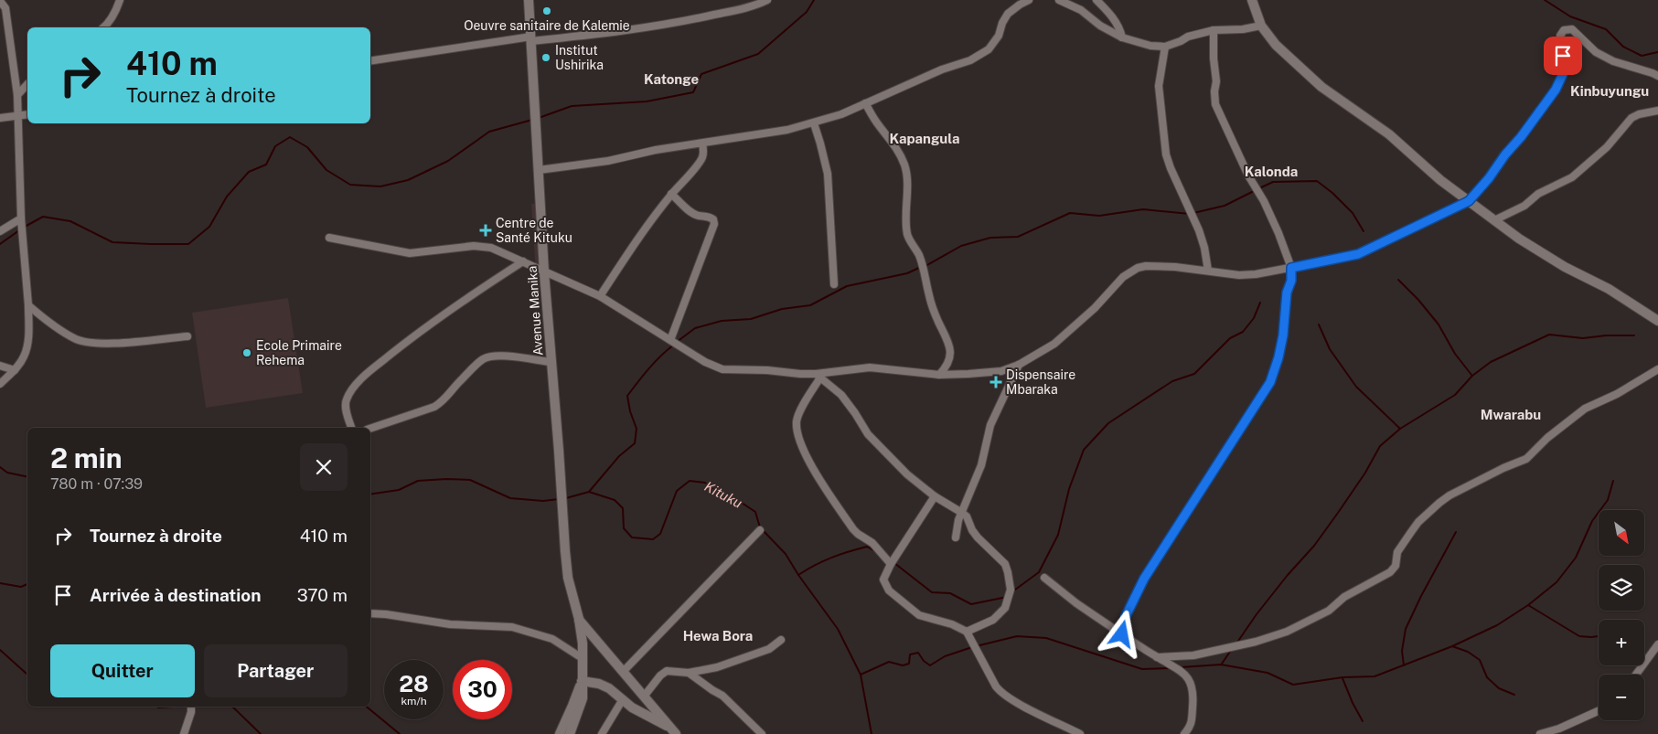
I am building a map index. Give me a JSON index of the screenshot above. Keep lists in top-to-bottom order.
{
  "streets": {
    "street": ["Avenue Manika"]
  },
  "districts": [
    "Katonge",
    "Kinbuyungu",
    "Kapangula",
    "Kalonda",
    "Mwarabu",
    "Hewa Bora"
  ],
  "water": ["Kituku"],
  "places": {
    "other": ["Oeuvre sanitaire de Kalemie", "Institut Ushirika", "Ecole Primaire Rehema"],
    "health": ["Centre de Santé Kituku", "Dispensaire Mbaraka"]
  },
  "north": "bottom right",
  "page": {
    "turn": ["410 m", "Tournez à droite"],
    "heading": ["2 min", "780 m · 07:39"],
    "list": [
      {
        "name": "Tournez à droite",
        "value": "410 m"
      },
      {
        "name": "Arrivée à destination",
        "value": "370 m"
      }
    ],
    "map_buttons": ["+", "−"],
    "buttons": ["Quitter", "Partager"],
    "speed": "28 km/h",
    "limit": "30"
  }
}
